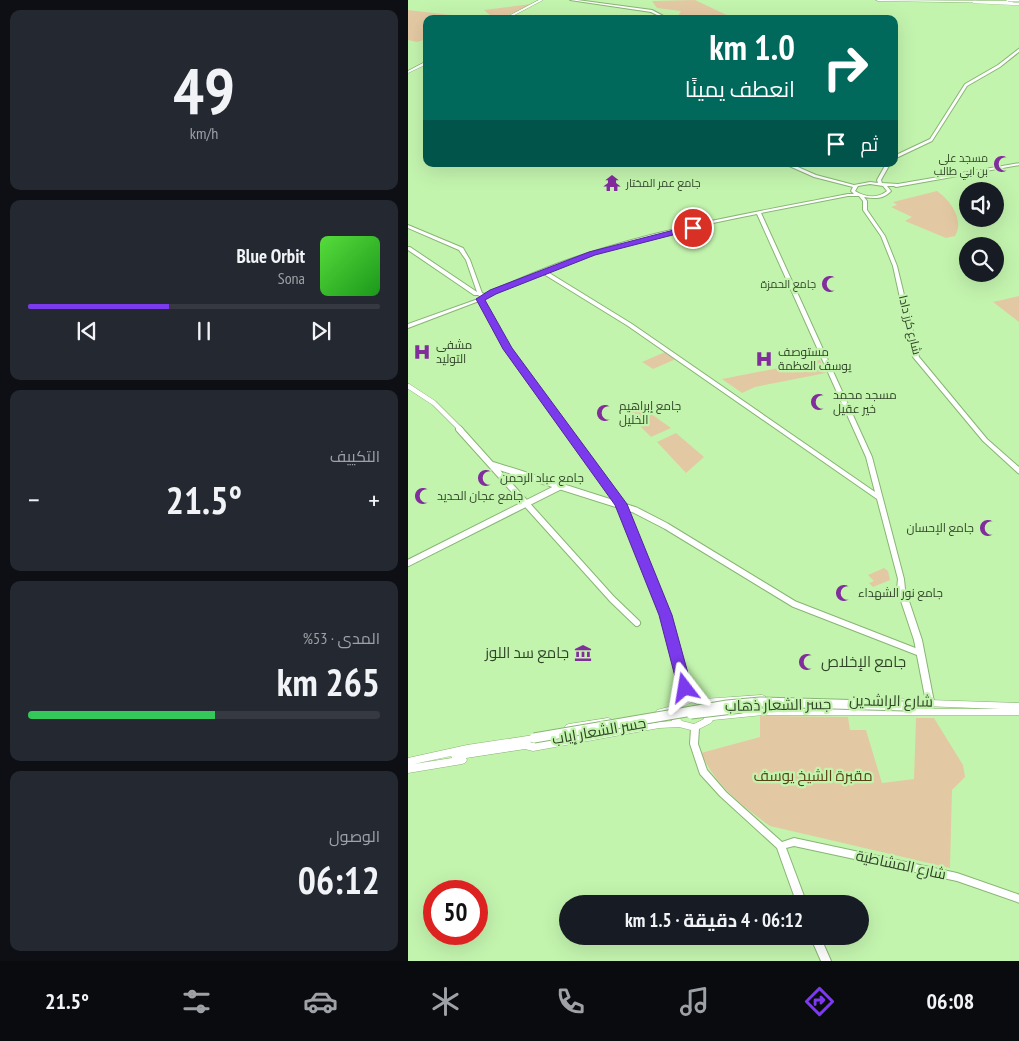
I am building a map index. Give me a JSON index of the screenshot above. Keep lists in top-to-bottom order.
{
  "streets": {
    "main road": [
      "شارع كرز دادا",
      "شارع الراشدين",
      "جسر الشعار إياب",
      "شارع المشاطية"
    ]
  },
  "crossings": [
    ["شارع الراشدين", "جسر الشعار إياب"]
  ],
  "parks": ["مقبرة الشيخ يوسف"],
  "places": {
    "mosque": [
      "مسجد علي بن ابي طالب",
      "جامع الحمزة",
      "مسجد محمد خير عقيل",
      "جامع إبراهيم الخليل",
      "جامع عباد الرحمن",
      "جامع عجان الحديد",
      "جامع الإحسان",
      "جامع نور الشهداء",
      "جامع الإخلاص"
    ],
    "temple": ["جامع عمر المختار"],
    "hospital": ["مشفى التوليد", "مستوصف يوسف العظمة"],
    "museum": ["جامع سد اللوز"]
  },
  "page": {
    "tile": [
      ["49", "km/h"],
      "التكييف",
      ["المدى · 53%", "265 km"],
      ["الوصول", "06:12"]
    ],
    "turn": ["1.0 km", "انعطف يمينًا"],
    "then": "ثم",
    "song": ["Blue Orbit", "Sona"],
    "heat": ["−", "21.5°", "+"],
    "limit": "50",
    "trip": "06:12 · 4 دقيقة · 1.5 km",
    "tabs": ["06:08", "21.5°"]
  }
}
